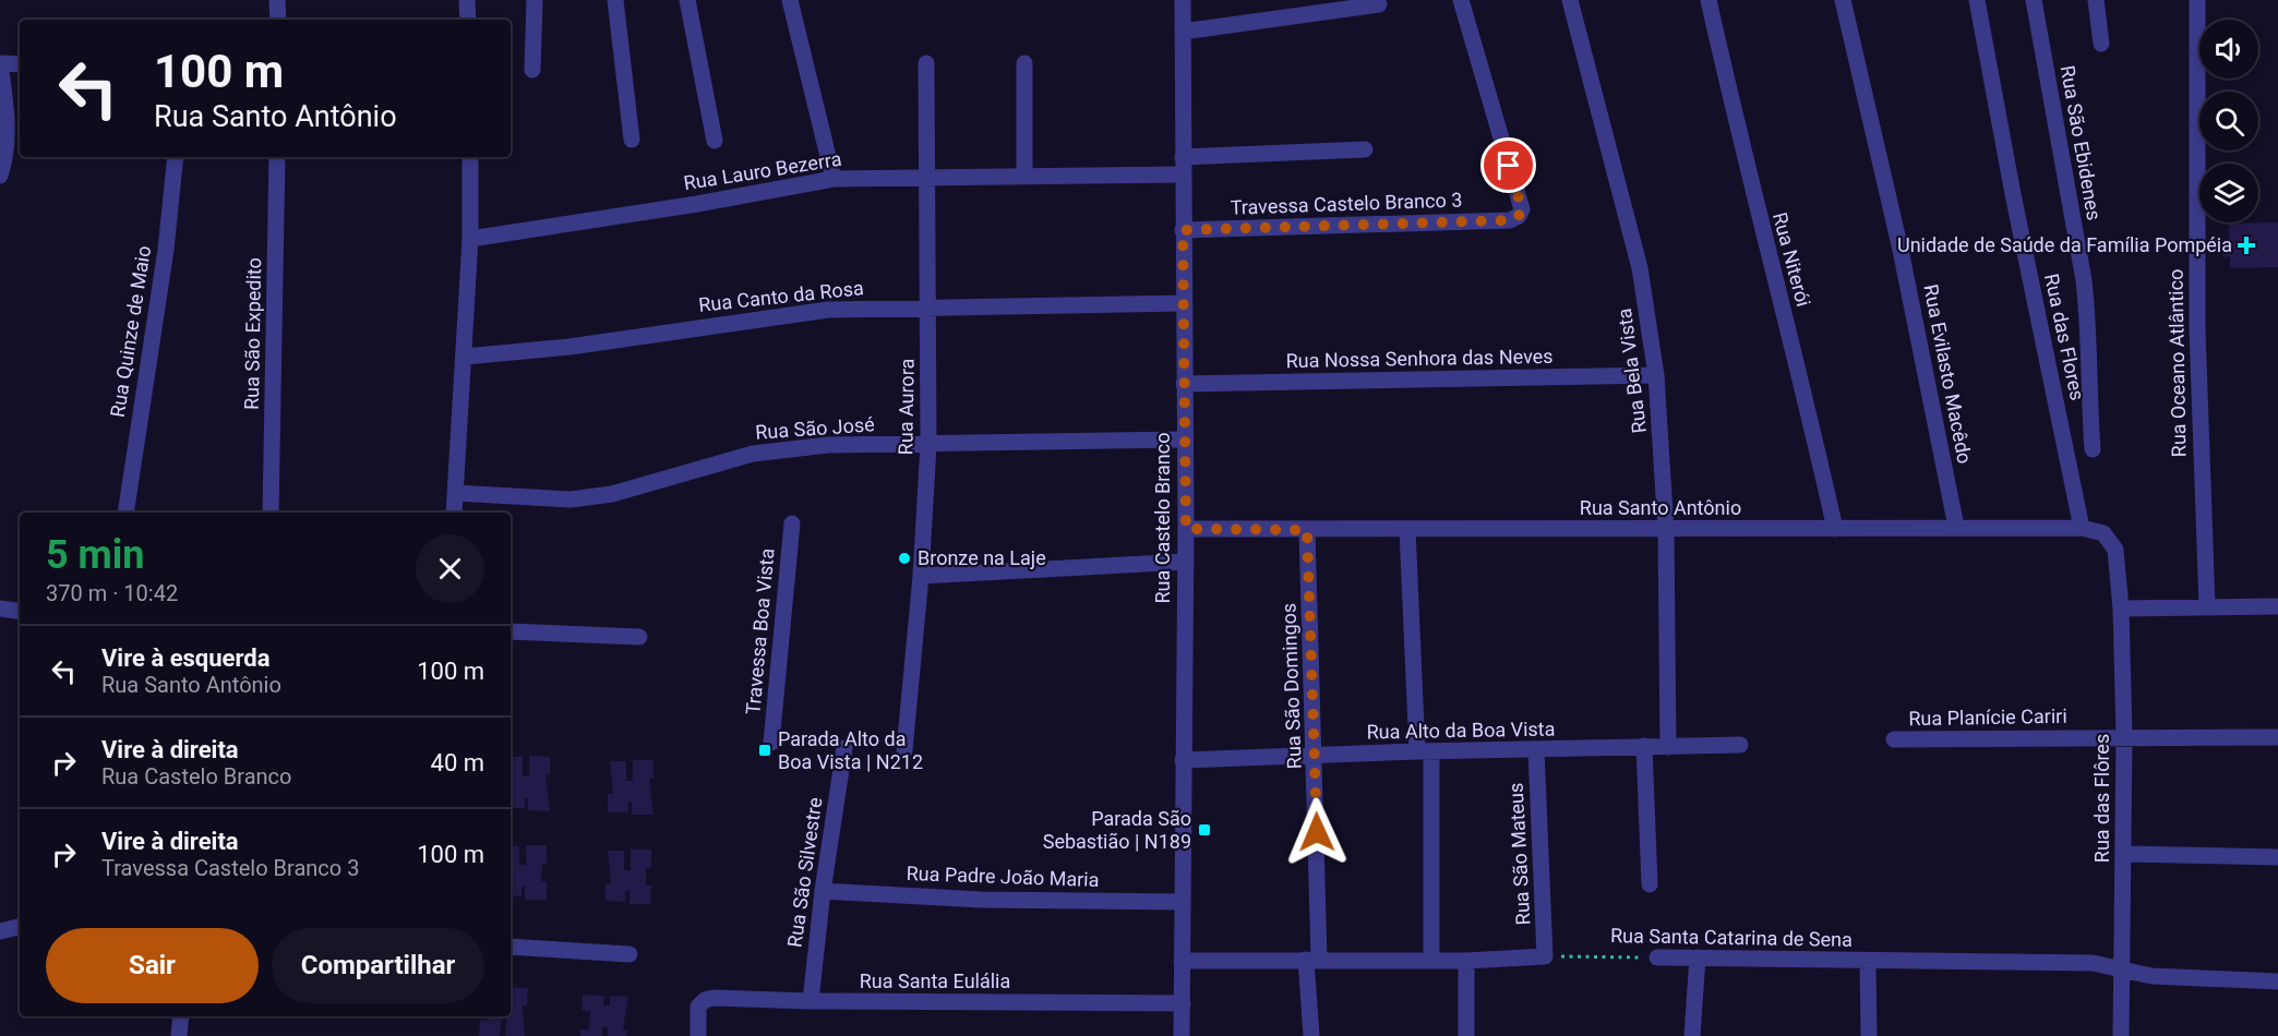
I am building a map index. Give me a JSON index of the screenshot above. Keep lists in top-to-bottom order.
{
  "streets": {
    "street": [
      "Rua São Ebidenes",
      "Rua Lauro Bezerra",
      "Travessa Castelo Branco 3",
      "Rua Niterói",
      "Rua Canto da Rosa",
      "Rua Quinze de Maio",
      "Rua São Expedito",
      "Rua das Flores",
      "Rua Nossa Senhora das Neves",
      "Rua Oceano Atlântico",
      "Rua Bela Vista",
      "Rua Evilasto Macêdo",
      "Rua Aurora",
      "Rua São José",
      "Rua Santo Antônio",
      "Rua Castelo Branco",
      "Travessa Boa Vista",
      "Rua São Domingos",
      "Rua Planície Cariri",
      "Rua Alto da Boa Vista",
      "Rua das Flôres",
      "Rua São Mateus",
      "Rua São Silvestre",
      "Rua Padre João Maria",
      "Rua Santa Catarina de Sena",
      "Rua Santa Eulália"
    ]
  },
  "crossings": [
    ["Rua Lauro Bezerra", "Rua Aurora"],
    ["Rua Lauro Bezerra", "Rua Castelo Branco"],
    ["Travessa Castelo Branco 3", "Rua Castelo Branco"],
    ["Rua Niterói", "Rua Santo Antônio"],
    ["Rua Canto da Rosa", "Rua Aurora"],
    ["Rua Canto da Rosa", "Rua Castelo Branco"],
    ["Rua das Flores", "Rua Santo Antônio"],
    ["Rua Nossa Senhora das Neves", "Rua Bela Vista"],
    ["Rua Nossa Senhora das Neves", "Rua Castelo Branco"],
    ["Rua Bela Vista", "Rua Santo Antônio"],
    ["Rua Bela Vista", "Rua Alto da Boa Vista"],
    ["Rua Evilasto Macêdo", "Rua Santo Antônio"],
    ["Rua Aurora", "Rua São José"],
    ["Rua São José", "Rua Castelo Branco"],
    ["Rua Santo Antônio", "Rua Castelo Branco"],
    ["Rua Santo Antônio", "Rua São Domingos"],
    ["Rua Santo Antônio", "Rua das Flôres"],
    ["Rua Castelo Branco", "Rua Alto da Boa Vista"],
    ["Rua Castelo Branco", "Rua Padre João Maria"],
    ["Rua Castelo Branco", "Rua Santa Eulália"],
    ["Rua São Domingos", "Rua Alto da Boa Vista"],
    ["Rua Planície Cariri", "Rua das Flôres"],
    ["Rua Alto da Boa Vista", "Rua São Mateus"],
    ["Rua das Flôres", "Rua Santa Catarina de Sena"],
    ["Rua São Mateus", "Rua Santa Catarina de Sena"],
    ["Rua São Silvestre", "Rua Padre João Maria"],
    ["Rua São Silvestre", "Rua Santa Eulália"]
  ],
  "places": {
    "health": ["Unidade de Saúde da Família Pompéia"],
    "other": ["Bronze na Laje"],
    "transit": ["Parada Alto da Boa Vista | N212", "Parada São Sebastião | N189"]
  },
  "page": {
    "turn": ["100 m", "Rua Santo Antônio"],
    "heading": ["5 min", "370 m · 10:42"],
    "list": [
      {
        "name": "Vire à esquerda",
        "note": "Rua Santo Antônio",
        "value": "100 m"
      },
      {
        "name": "Vire à direita",
        "note": "Rua Castelo Branco",
        "value": "40 m"
      },
      {
        "name": "Vire à direita",
        "note": "Travessa Castelo Branco 3",
        "value": "100 m"
      }
    ],
    "buttons": ["Sair", "Compartilhar"]
  }
}
